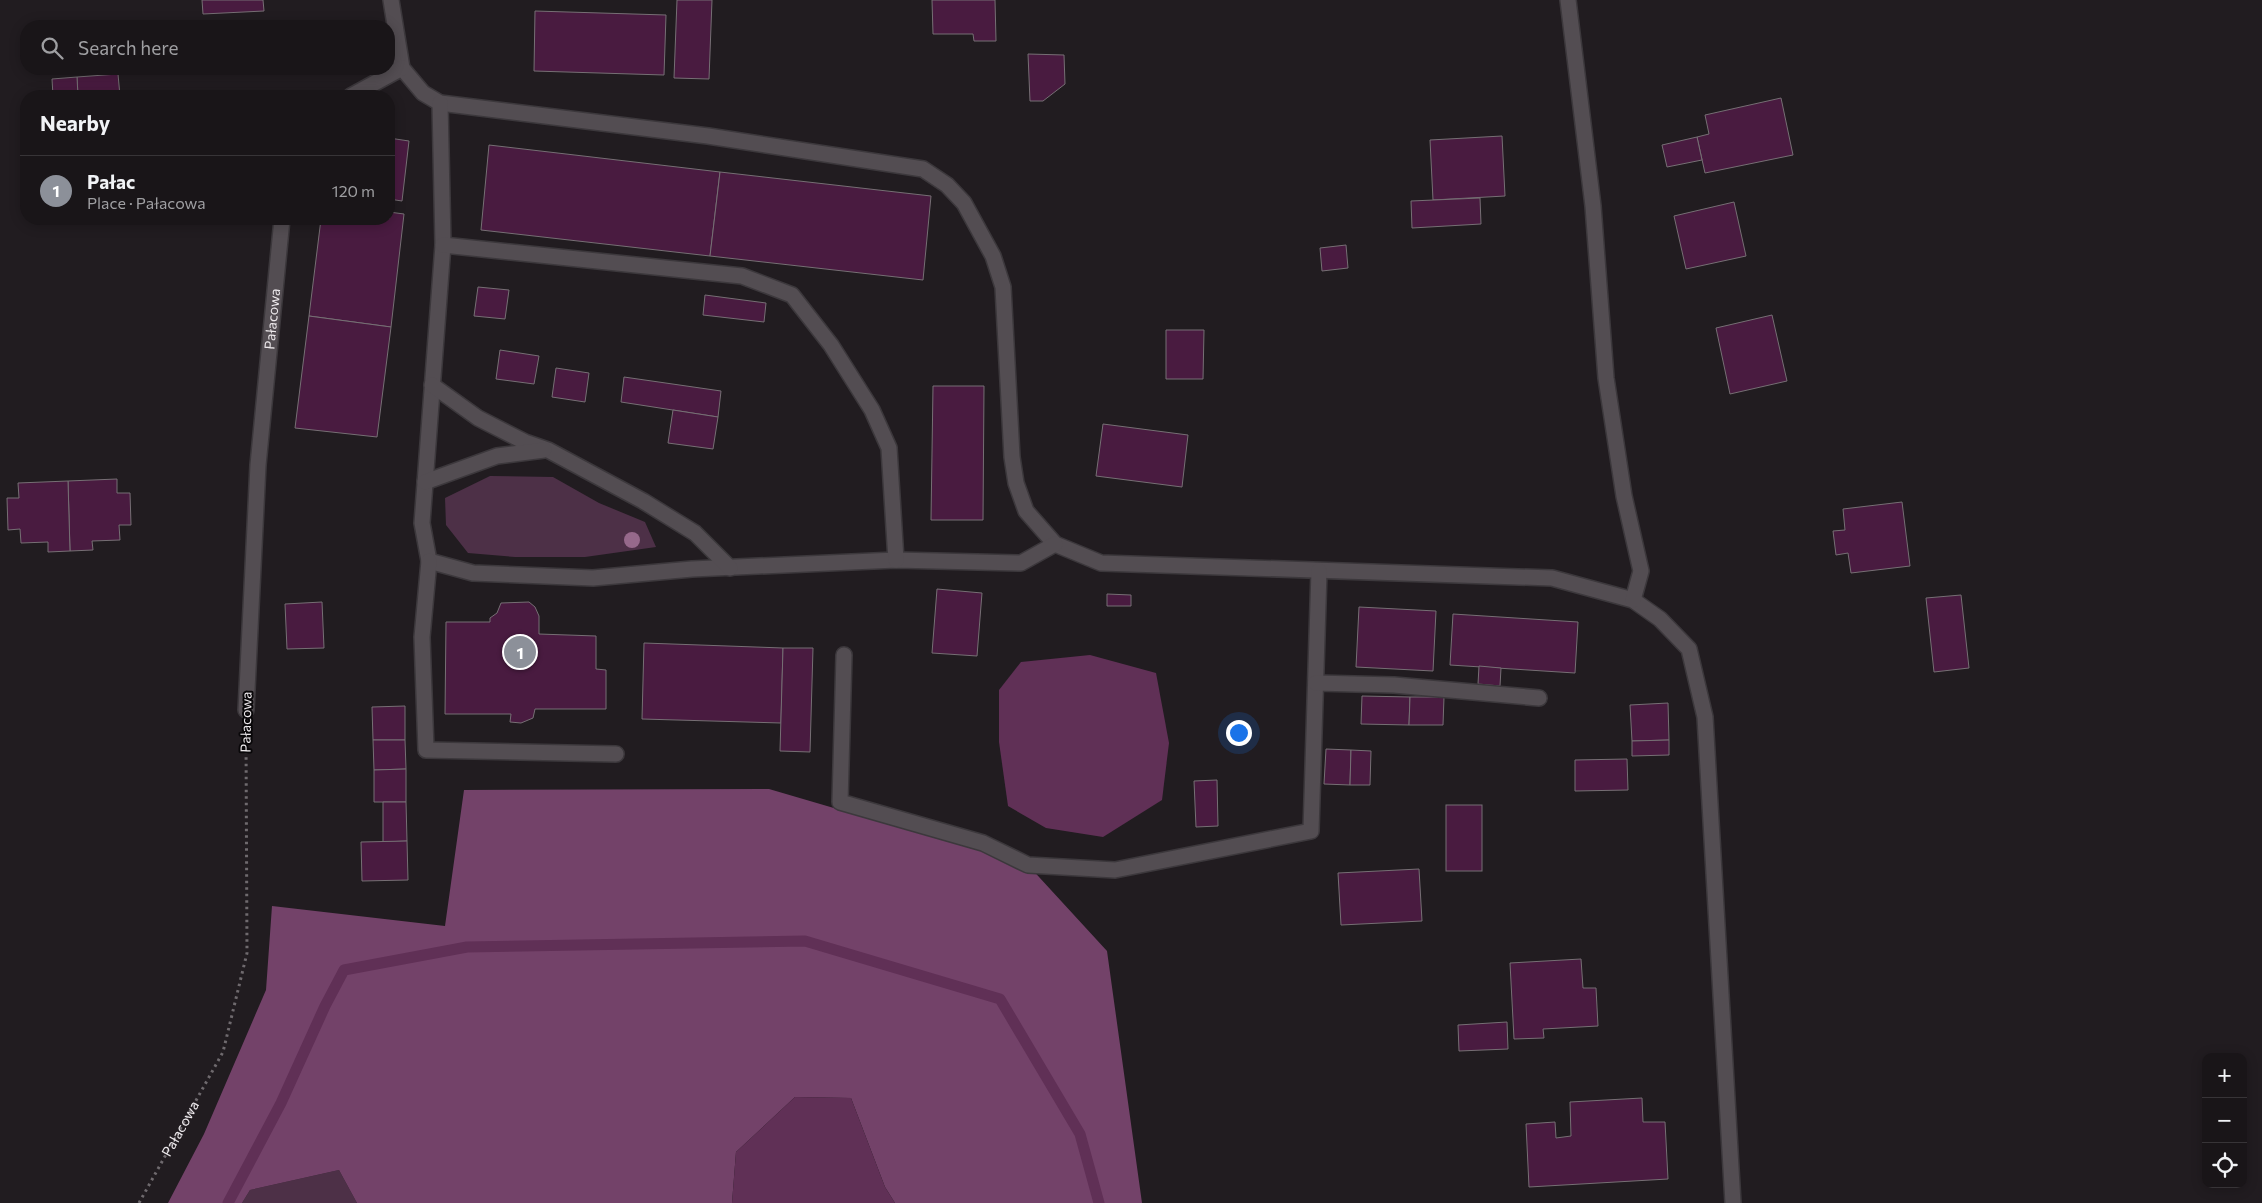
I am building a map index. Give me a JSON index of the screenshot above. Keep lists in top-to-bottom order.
{
  "streets": {
    "street": ["Pałacowa"]
  },
  "page": {
    "search": "Search here",
    "heading": "Nearby",
    "list": [
      {
        "mark": "1",
        "name": "Pałac",
        "note": "Place · Pałacowa",
        "value": "120 m"
      }
    ],
    "pins": "1",
    "map_buttons": ["+", "−"]
  }
}
